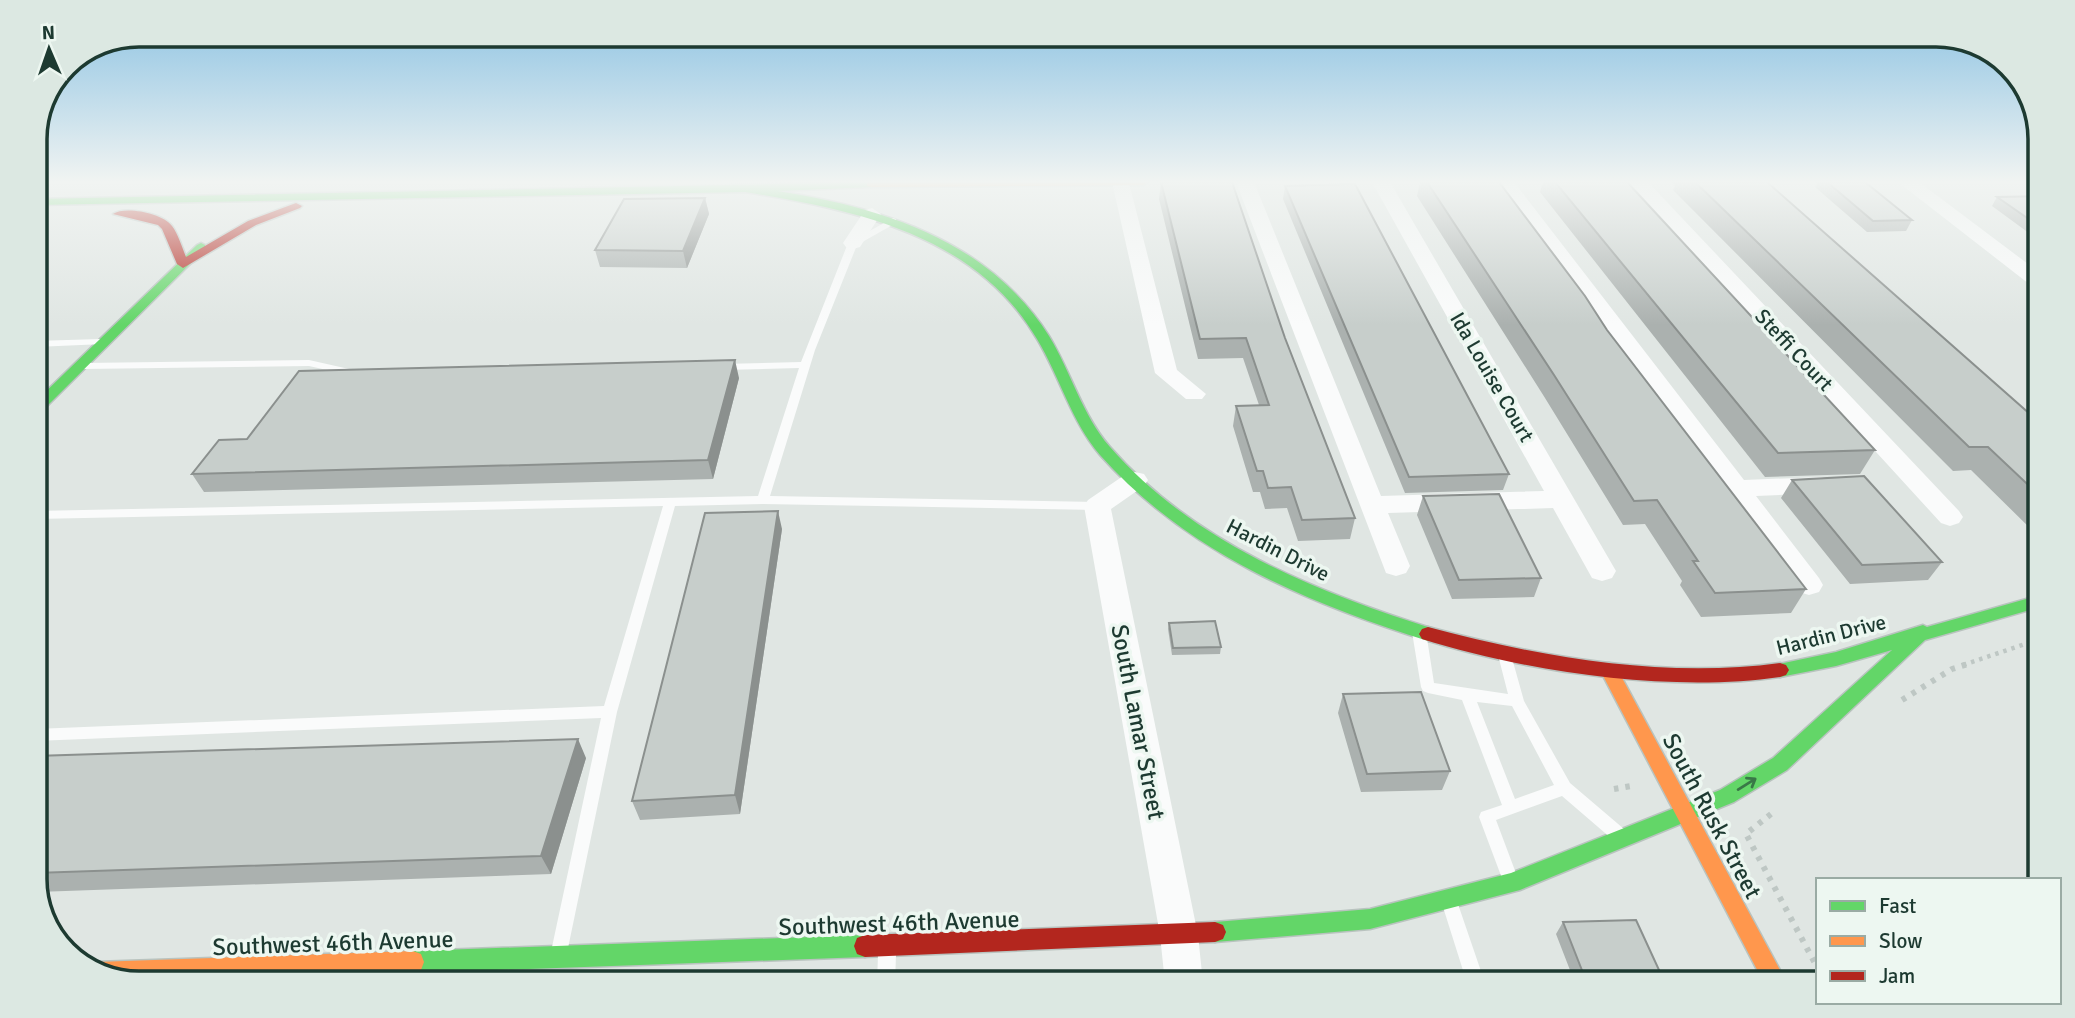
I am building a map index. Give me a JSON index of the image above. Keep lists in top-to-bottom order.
{
  "streets": {
    "main road": ["Hardin Drive", "South Rusk Street", "Southwest 46th Avenue"],
    "street": ["Steffi Court", "Ida Louise Court", "South Lamar Street"]
  },
  "crossings": [
    ["Hardin Drive", "South Rusk Street"],
    ["Hardin Drive", "Southwest 46th Avenue"],
    ["South Lamar Street", "Southwest 46th Avenue"],
    ["South Rusk Street", "Southwest 46th Avenue"]
  ],
  "legend": ["Fast", "Slow", "Jam"],
  "north": "top"
}
